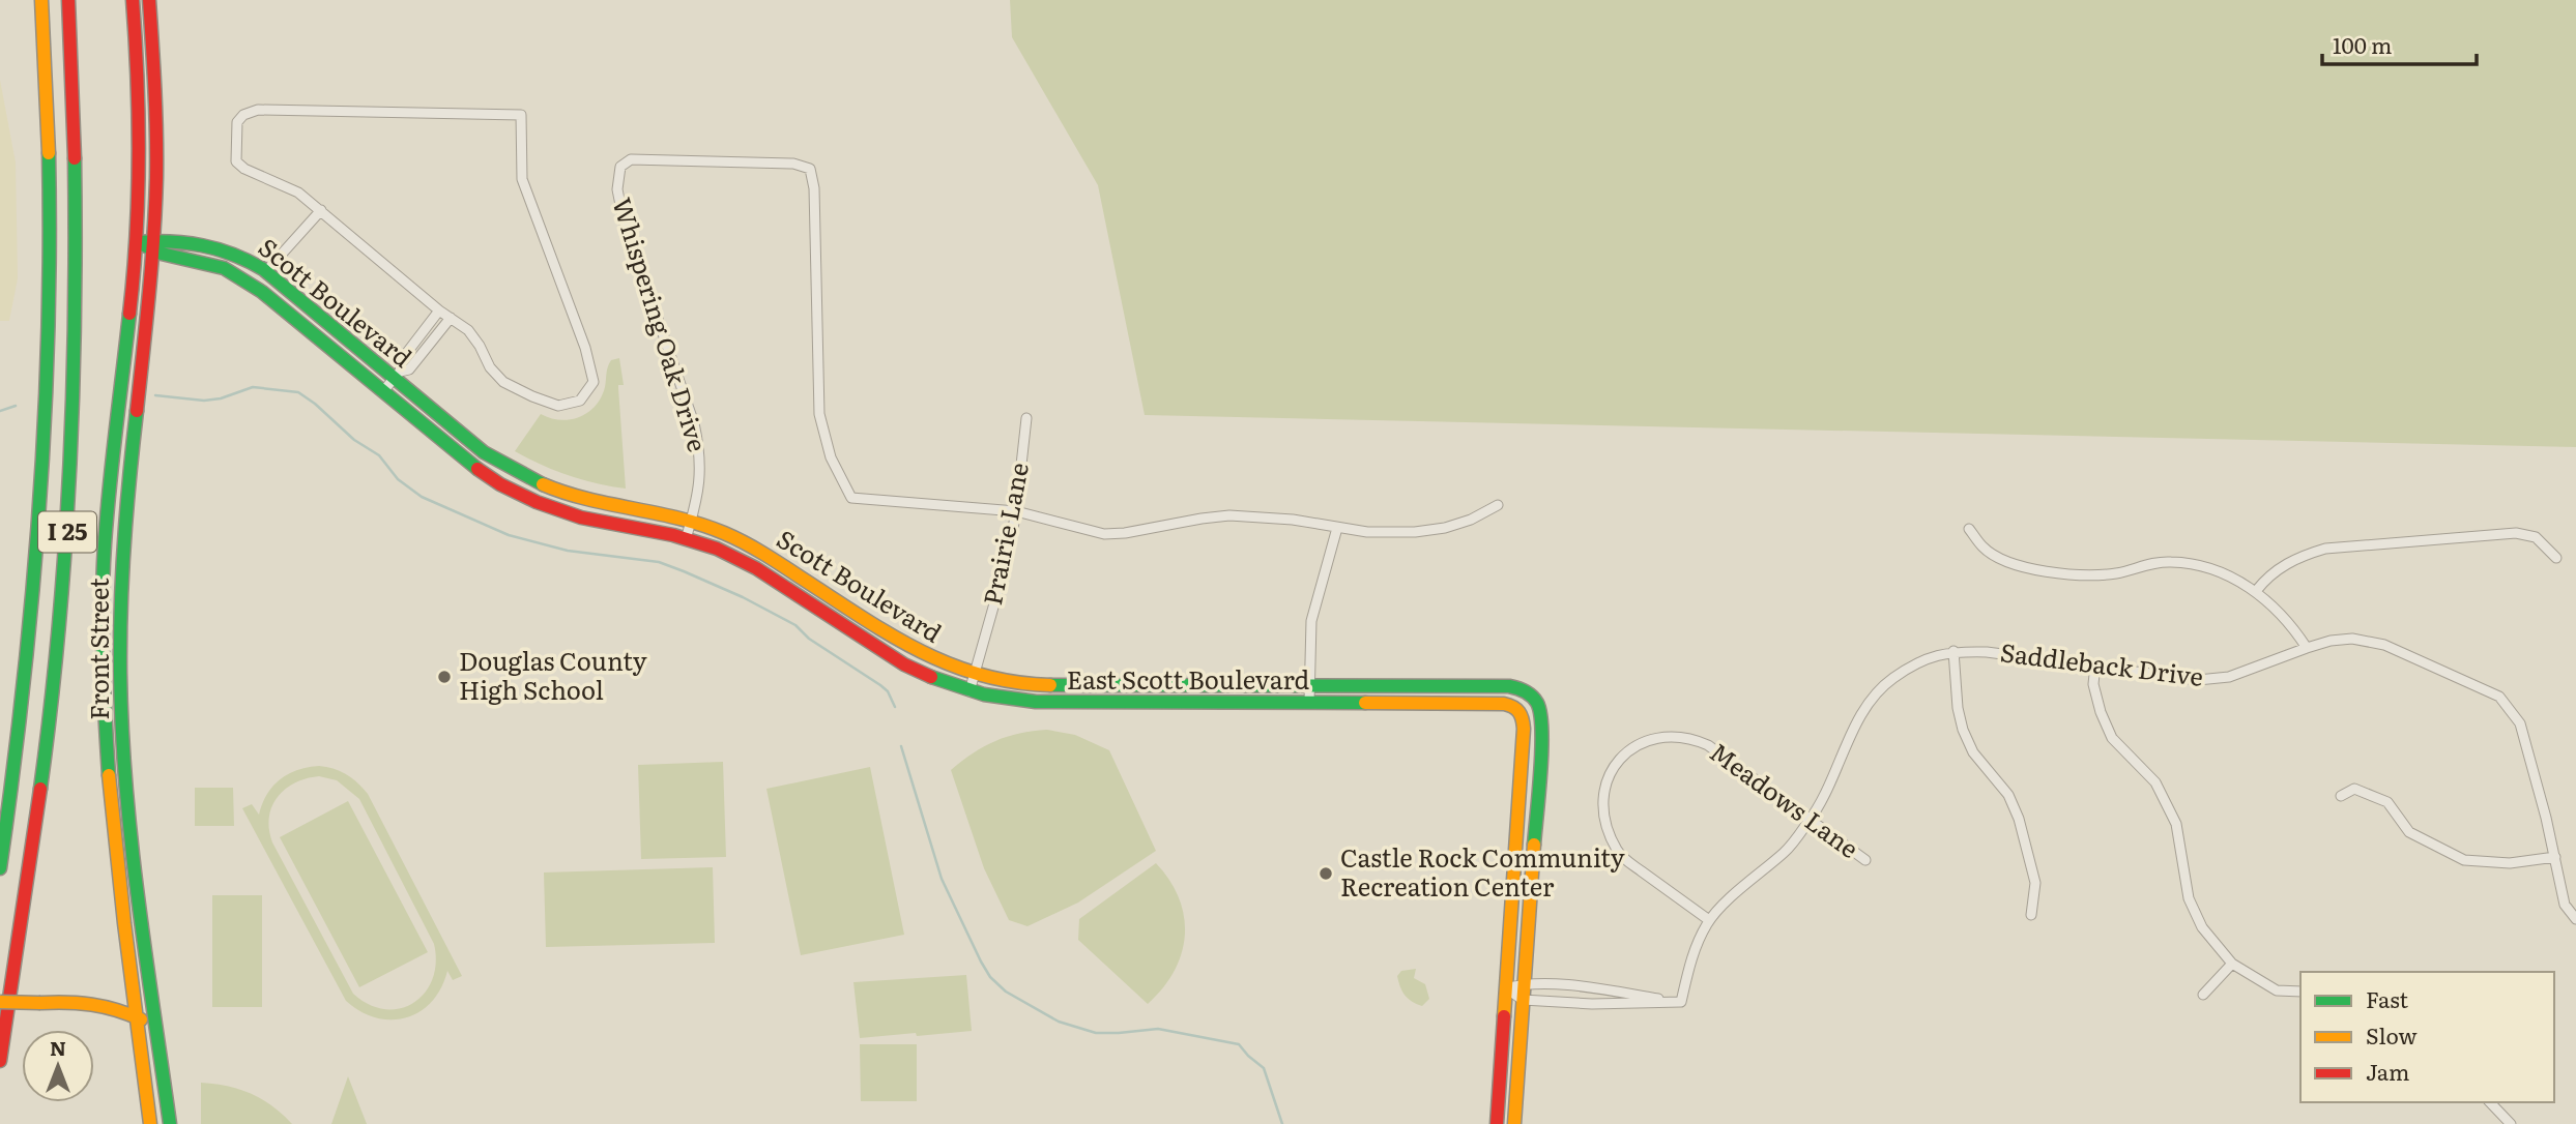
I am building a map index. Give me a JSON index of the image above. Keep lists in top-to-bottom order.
{
  "streets": {
    "main road": [
      "Scott Boulevard",
      "I 25",
      "Front Street",
      "East Scott Boulevard"
    ],
    "street": [
      "Whispering Oak Drive",
      "Prairie Lane",
      "Saddleback Drive",
      "Meadows Lane"
    ]
  },
  "crossings": [
    ["Scott Boulevard", "Whispering Oak Drive"],
    ["Scott Boulevard", "Prairie Lane"],
    ["Scott Boulevard", "Front Street"],
    ["Scott Boulevard", "East Scott Boulevard"],
    ["Whispering Oak Drive", "Prairie Lane"],
    ["Prairie Lane", "East Scott Boulevard"],
    ["Saddleback Drive", "Meadows Lane"]
  ],
  "places": ["Douglas County High School", "Castle Rock Community Recreation Center"],
  "legend": ["Fast", "Slow", "Jam"],
  "scale_bar": "100 m",
  "north": "top"
}
